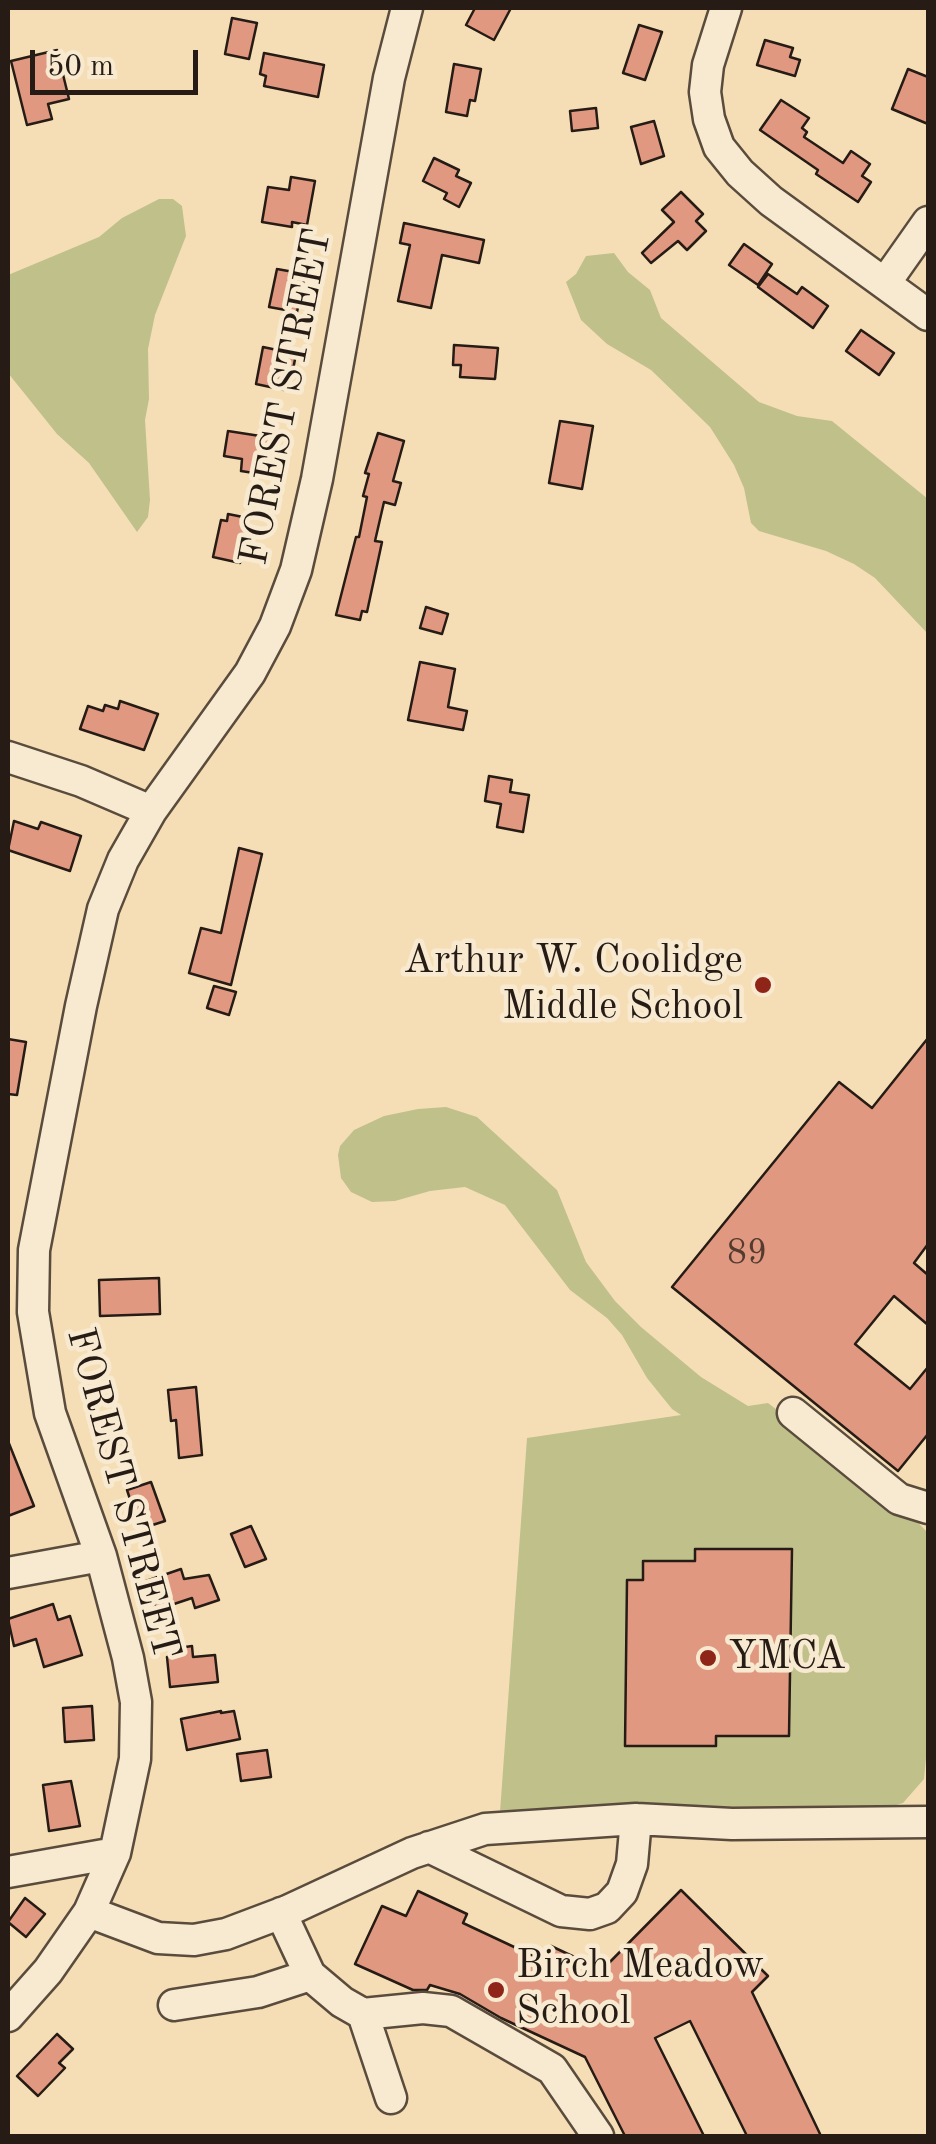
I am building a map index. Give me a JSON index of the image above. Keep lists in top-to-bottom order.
{
  "streets": {
    "street": ["FOREST STREET"]
  },
  "places": ["Arthur W. Coolidge Middle School", "YMCA", "Birch Meadow School"],
  "house_numbers": ["89"],
  "scale_bar": "50 m"
}
